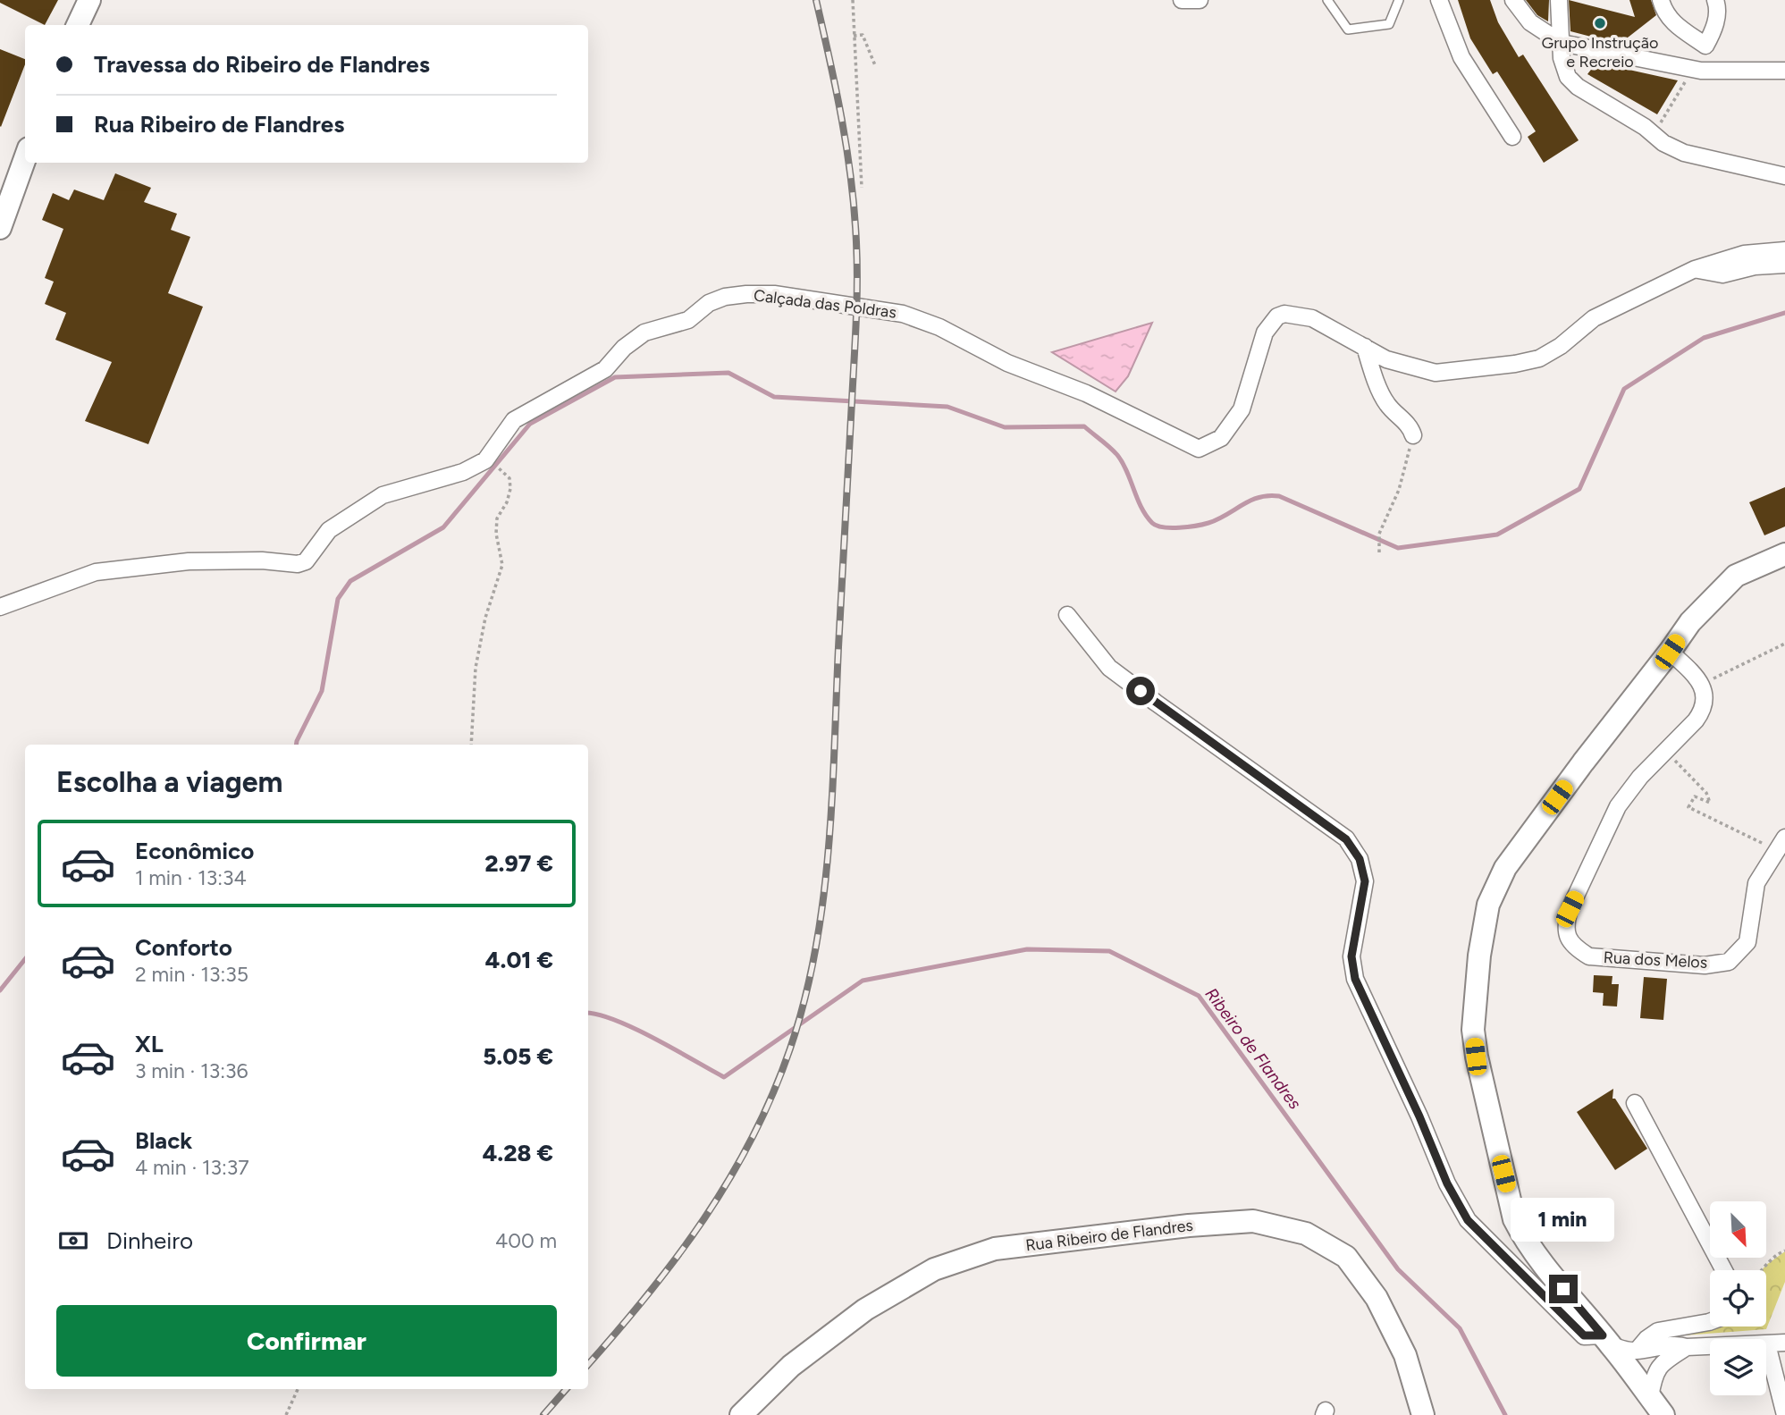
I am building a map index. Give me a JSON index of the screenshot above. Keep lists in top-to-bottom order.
{
  "streets": {
    "main road": ["Rua Ribeiro de Flandres"],
    "street": ["Calçada das Poldras", "Rua dos Melos"]
  },
  "water": ["Ribeiro de Flandres"],
  "places": ["Grupo Instrução e Recreio"],
  "north": "bottom right",
  "page": {
    "banner": ["Travessa do Ribeiro de Flandres", "Rua Ribeiro de Flandres"],
    "heading": "Escolha a viagem",
    "list": [
      {
        "name": "Econômico",
        "note": "1 min · 13:34",
        "value": "2.97 €"
      },
      {
        "name": "Conforto",
        "note": "2 min · 13:35",
        "value": "4.01 €"
      },
      {
        "name": "XL",
        "note": "3 min · 13:36",
        "value": "5.05 €"
      },
      {
        "name": "Black",
        "note": "4 min · 13:37",
        "value": "4.28 €"
      }
    ],
    "bubble": "1 min",
    "pay": ["Dinheiro", "400 m"],
    "buttons": "Confirmar"
  }
}
